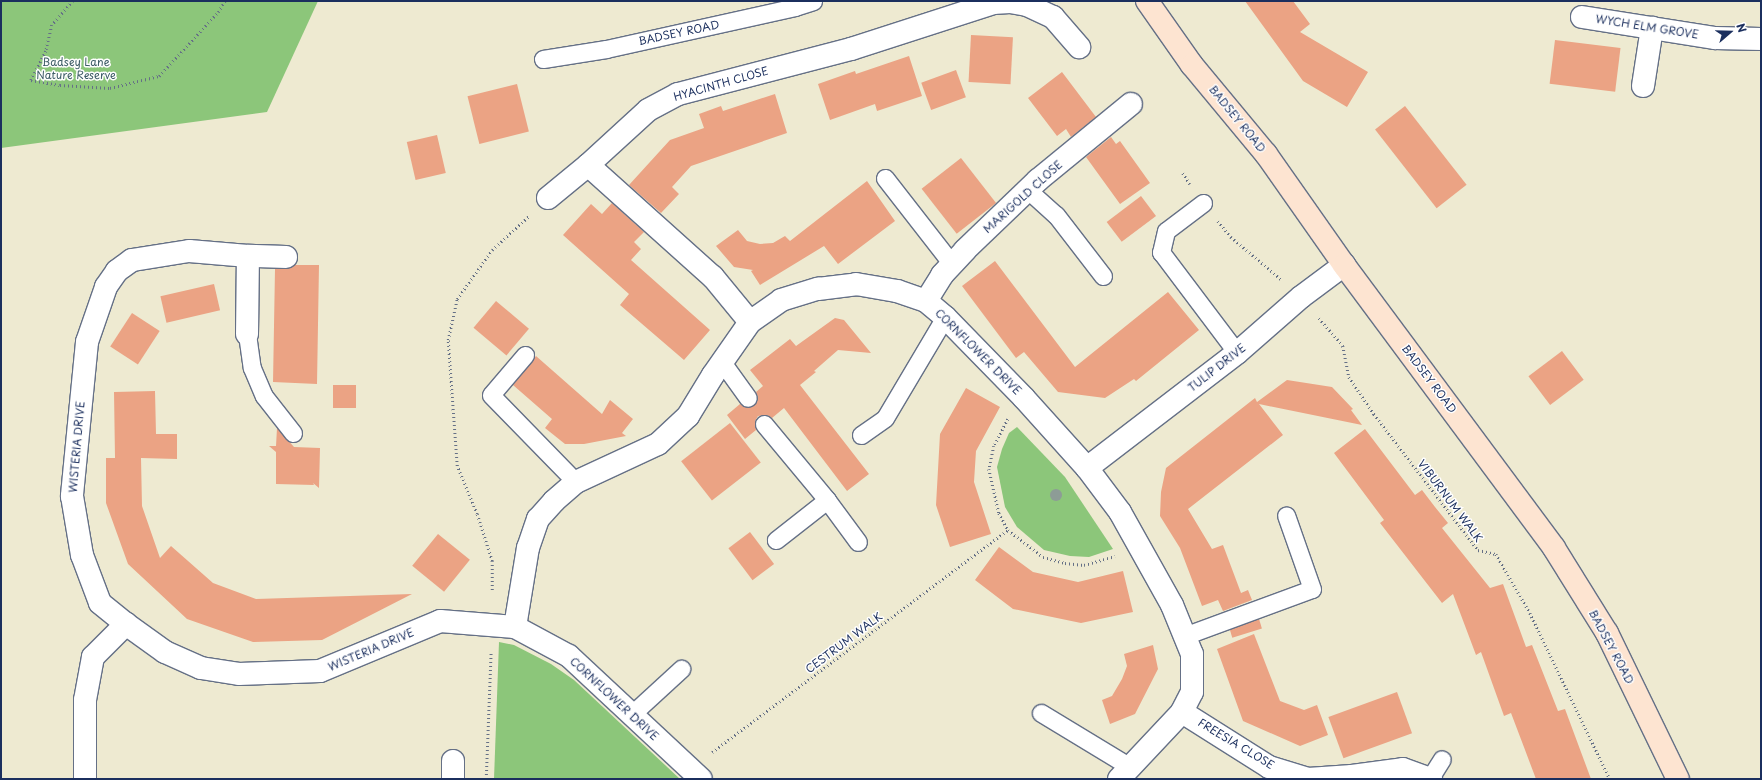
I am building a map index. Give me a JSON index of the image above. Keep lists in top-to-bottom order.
{
  "streets": {
    "main road": ["BADSEY ROAD"],
    "street": [
      "WYCH ELM GROVE",
      "HYACINTH CLOSE",
      "MARIGOLD CLOSE",
      "CORNFLOWER DRIVE",
      "TULIP DRIVE",
      "WISTERIA DRIVE",
      "FREESIA CLOSE"
    ],
    "path": ["VIBURNUM WALK", "CESTRUM WALK"]
  },
  "crossings": [
    ["BADSEY ROAD", "TULIP DRIVE"],
    ["MARIGOLD CLOSE", "CORNFLOWER DRIVE"],
    ["CORNFLOWER DRIVE", "TULIP DRIVE"],
    ["CORNFLOWER DRIVE", "WISTERIA DRIVE"],
    ["CORNFLOWER DRIVE", "CESTRUM WALK"],
    ["CORNFLOWER DRIVE", "FREESIA CLOSE"],
    ["TULIP DRIVE", "VIBURNUM WALK"]
  ],
  "parks": ["Badsey Lane Nature Reserve"],
  "north": "right"
}
